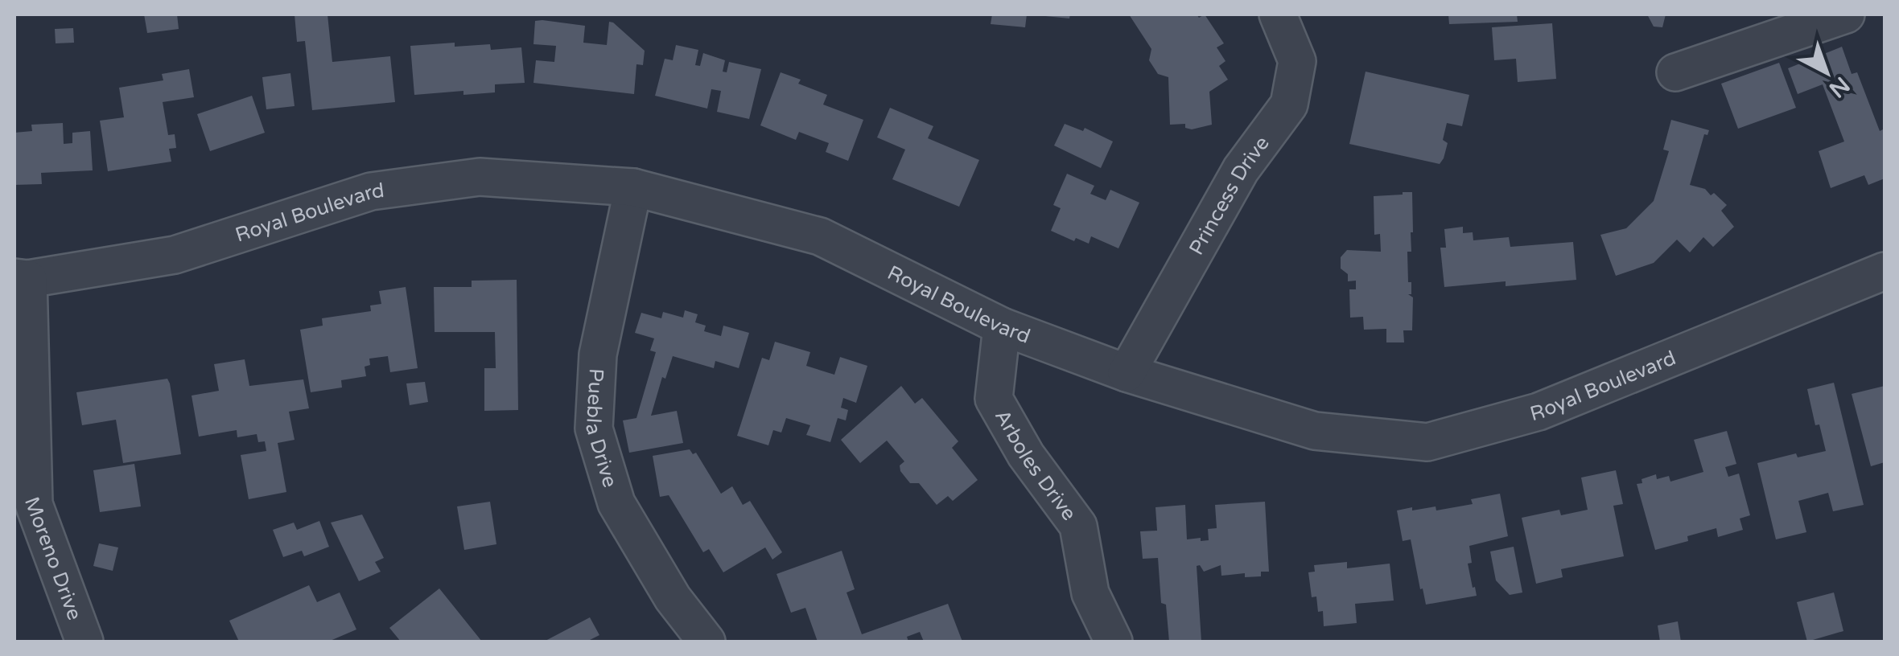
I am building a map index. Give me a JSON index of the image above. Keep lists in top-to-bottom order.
{
  "streets": {
    "street": [
      "Princess Drive",
      "Royal Boulevard",
      "Puebla Drive",
      "Arboles Drive",
      "Moreno Drive"
    ]
  },
  "crossings": [
    ["Princess Drive", "Royal Boulevard"],
    ["Royal Boulevard", "Puebla Drive"],
    ["Royal Boulevard", "Arboles Drive"],
    ["Royal Boulevard", "Moreno Drive"]
  ],
  "north": "bottom right"
}
